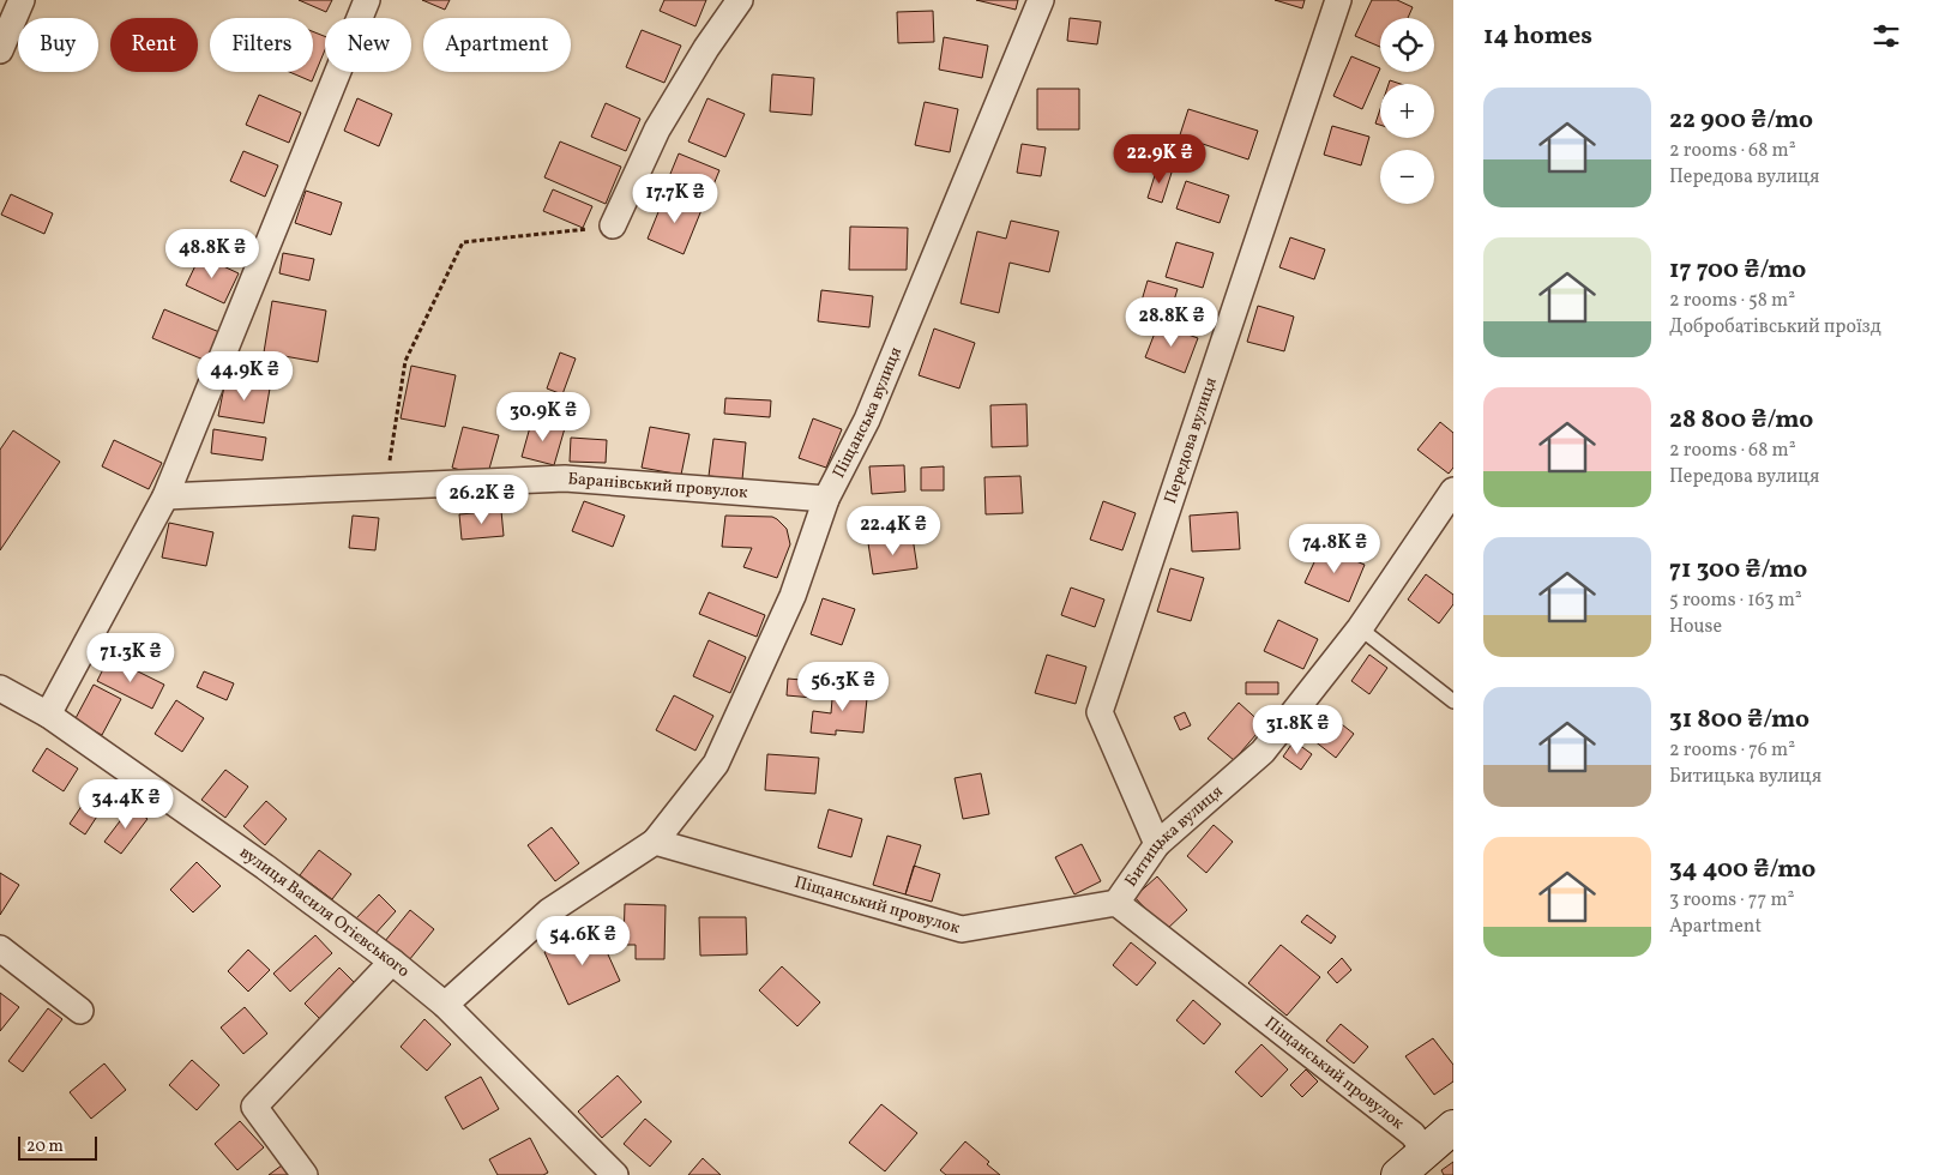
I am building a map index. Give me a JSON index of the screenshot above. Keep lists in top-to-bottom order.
{
  "streets": {
    "street": [
      "Піщанська вулиця",
      "Передова вулиця",
      "Баранівський провулок",
      "Битицька вулиця",
      "Піщанський провулок",
      "вулиця Василя Огієвського"
    ]
  },
  "crossings": [
    ["Піщанська вулиця", "Баранівський провулок"],
    ["Піщанська вулиця", "Піщанський провулок"],
    ["Передова вулиця", "Битицька вулиця"],
    ["Битицька вулиця", "Піщанський провулок"]
  ],
  "scale_bar": "20 m",
  "page": {
    "heading": "14 homes",
    "map_buttons": ["+", "−"],
    "chip": [
      "Buy",
      "Rent",
      "Filters",
      "New",
      "Apartment"
    ],
    "list": [
      {
        "name": "22 900 ₴/mo",
        "note": "2 rooms · 68 m² · Передова вулиця"
      },
      {
        "name": "17 700 ₴/mo",
        "note": "2 rooms · 58 m² · Добробатівський проїзд"
      },
      {
        "name": "28 800 ₴/mo",
        "note": "2 rooms · 68 m² · Передова вулиця"
      },
      {
        "name": "71 300 ₴/mo",
        "note": "5 rooms · 163 m² · House"
      },
      {
        "name": "31 800 ₴/mo",
        "note": "2 rooms · 76 m² · Битицька вулиця"
      },
      {
        "name": "34 400 ₴/mo",
        "note": "3 rooms · 77 m² · Apartment"
      }
    ],
    "price": [
      "22.9K ₴",
      "17.7K ₴",
      "48.8K ₴",
      "28.8K ₴",
      "44.9K ₴",
      "30.9K ₴",
      "26.2K ₴",
      "22.4K ₴",
      "74.8K ₴",
      "71.3K ₴",
      "56.3K ₴",
      "31.8K ₴",
      "34.4K ₴",
      "54.6K ₴"
    ],
    "scale": "20 m"
  }
}
